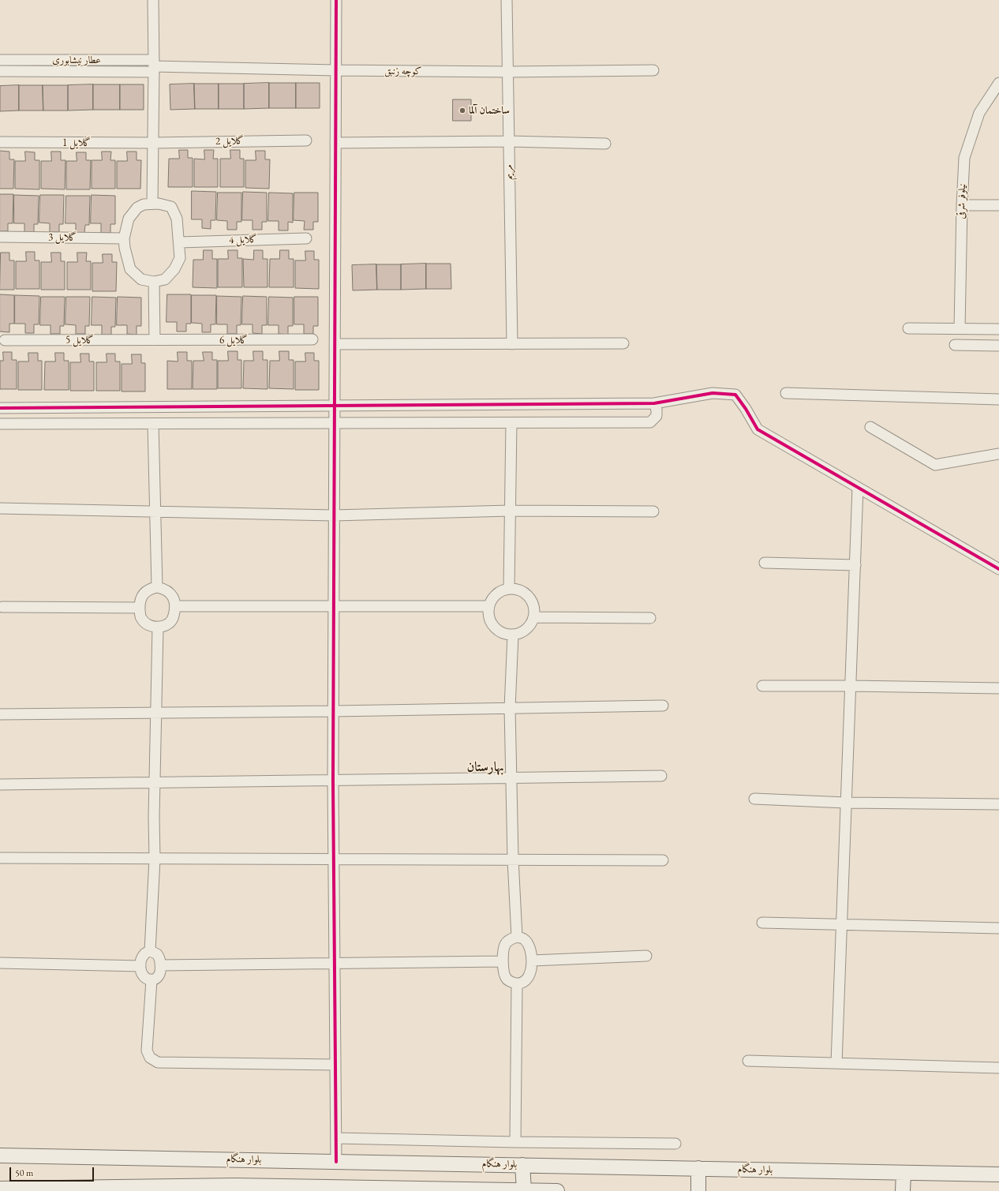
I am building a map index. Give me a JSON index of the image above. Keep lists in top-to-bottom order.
{
  "streets": {
    "main road": ["بلوار هنگام"],
    "street": [
      "عطار نیشابوری",
      "کوچه زنبق",
      "گلایل 2",
      "گلایل 1",
      "مریم",
      "نیلوفر شرقی",
      "گلایل 3",
      "گلایل 4",
      "گلایل 5",
      "گلایل 6"
    ]
  },
  "crossings": [
    ["عطار نیشابوری", "کوچه زنبق"],
    ["کوچه زنبق", "مریم"],
    ["گلایل 2", "گلایل 1"],
    ["گلایل 3", "گلایل 4"],
    ["گلایل 5", "گلایل 6"]
  ],
  "districts": ["بهارستان"],
  "places": ["ساختمان آلما"],
  "scale_bar": "50 m"
}
